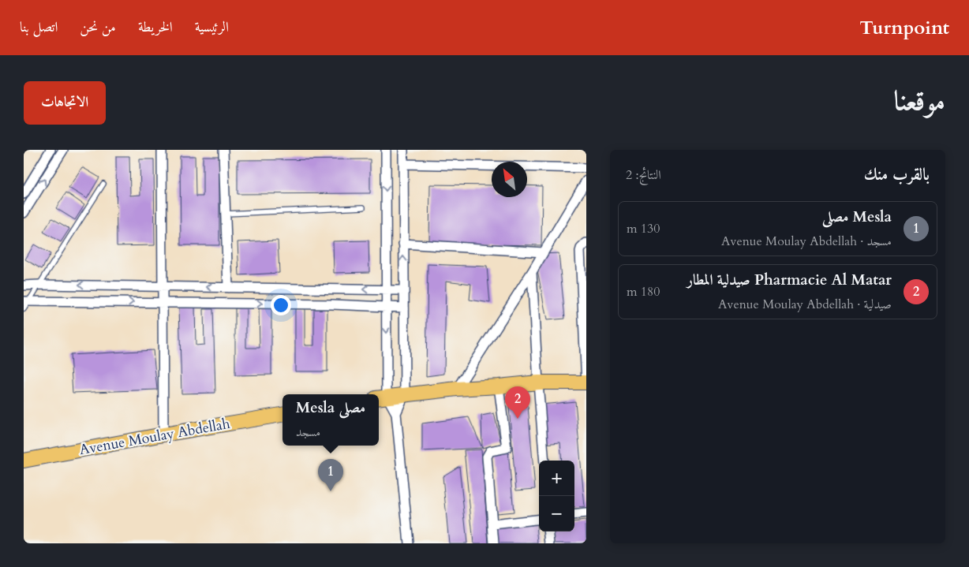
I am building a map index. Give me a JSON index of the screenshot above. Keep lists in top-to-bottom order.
{
  "streets": {
    "main road": ["Avenue Moulay Abdellah"]
  },
  "north": "top left",
  "page": {
    "header": "Turnpoint",
    "nav": [
      "الرئيسية",
      "الخريطة",
      "من نحن",
      "اتصل بنا"
    ],
    "title": "موقعنا",
    "buttons": "الاتجاهات",
    "heading": ["بالقرب منك", "النتائج: 2"],
    "list": [
      {
        "mark": "1",
        "name": "Mesla مصلى",
        "note": "مسجد · Avenue Moulay Abdellah",
        "value": "130 m"
      },
      {
        "mark": "2",
        "name": "Pharmacie Al Matar صيدلية المطار",
        "note": "صيدلية · Avenue Moulay Abdellah",
        "value": "180 m"
      }
    ],
    "pins": ["2", "1"],
    "popup": ["Mesla مصلى", "مسجد"],
    "map_buttons": ["+", "−"]
  }
}
